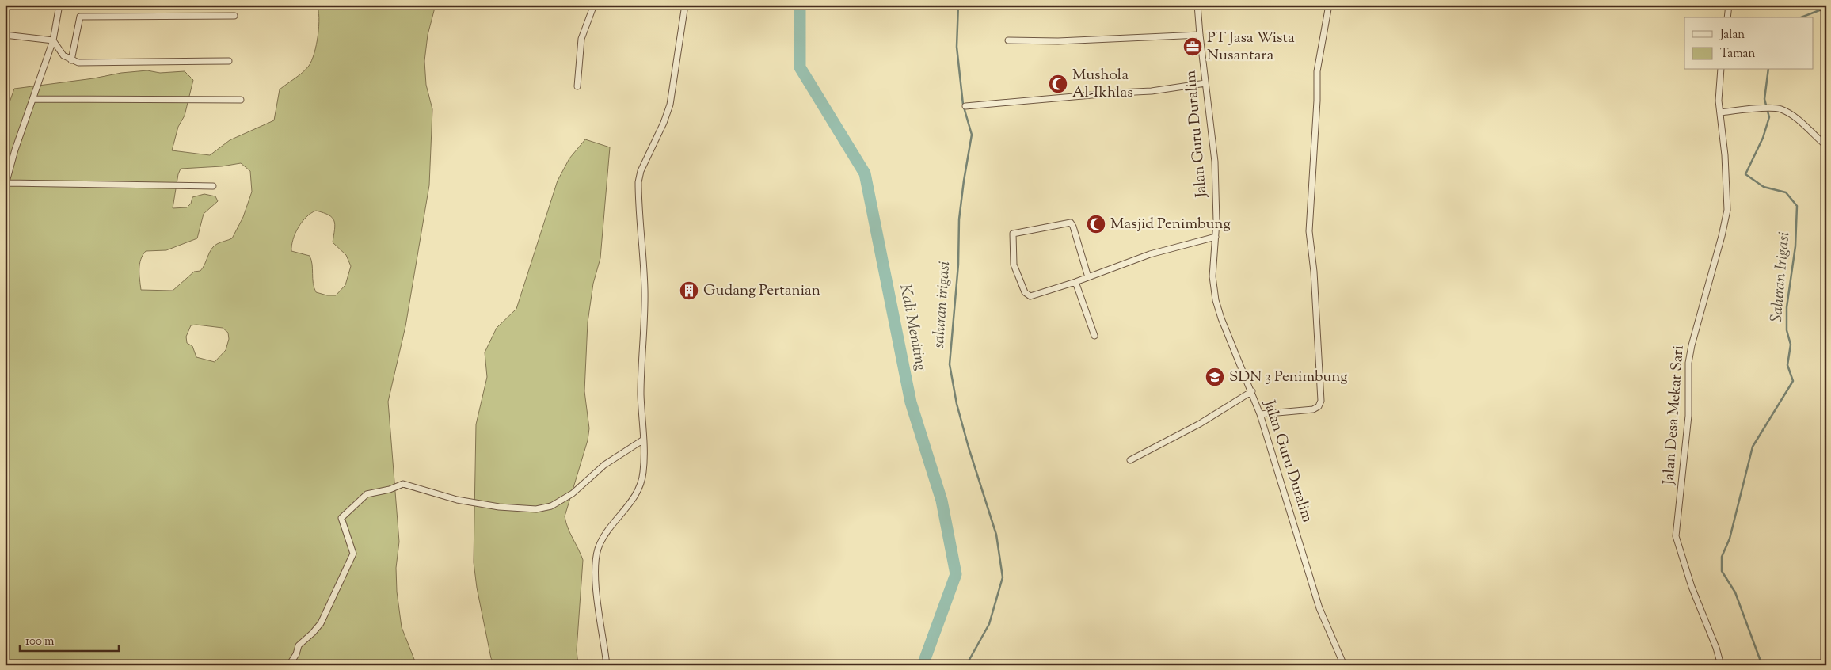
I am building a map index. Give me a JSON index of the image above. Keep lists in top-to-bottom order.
{
  "streets": {
    "street": ["Jalan Guru Duralim", "Jalan Desa Mekar Sari"]
  },
  "water": ["Saluran Irigasi", "saluran irigasi", "Kali Meniting"],
  "places": {
    "office": ["PT Jasa Wista Nusantara"],
    "mosque": ["Mushola Al-Ikhlas", "Masjid Penimbung"],
    "building": ["Gudang Pertanian"],
    "school or university": ["SDN 3 Penimbung"]
  },
  "legend": ["Jalan", "Taman"],
  "scale_bar": "100 m"
}
